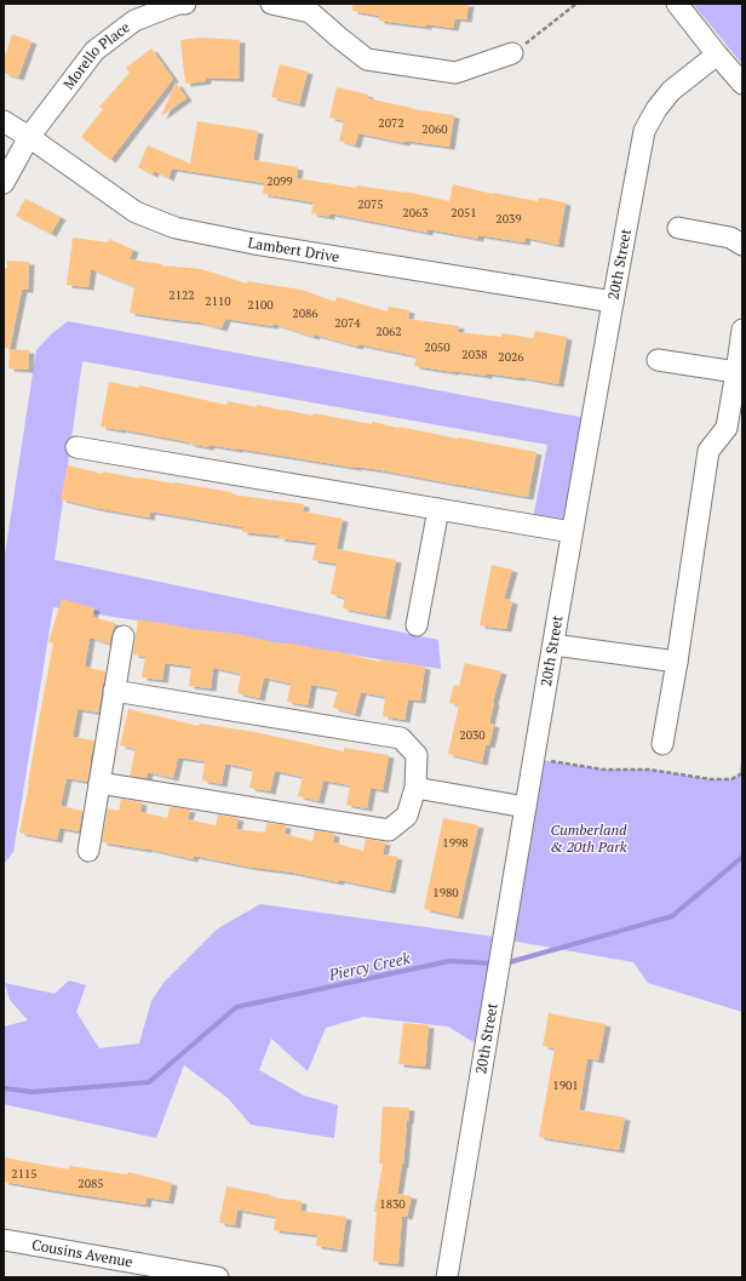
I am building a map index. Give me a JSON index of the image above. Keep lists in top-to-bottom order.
{
  "streets": {
    "street": [
      "Morello Place",
      "Lambert Drive",
      "20th Street",
      "Cousins Avenue"
    ]
  },
  "crossings": [
    ["Morello Place", "Lambert Drive"],
    ["Lambert Drive", "20th Street"]
  ],
  "water": ["Piercy Creek"],
  "parks": ["Cumberland & 20th Park"],
  "house_numbers": [
    "2072",
    "2060",
    "2099",
    "2075",
    "2063",
    "2051",
    "2039",
    "2122",
    "2110",
    "2100",
    "2086",
    "2074",
    "2062",
    "2050",
    "2038",
    "2026",
    "2030",
    "1998",
    "1980",
    "1901",
    "2115",
    "2085",
    "1830"
  ]
}
